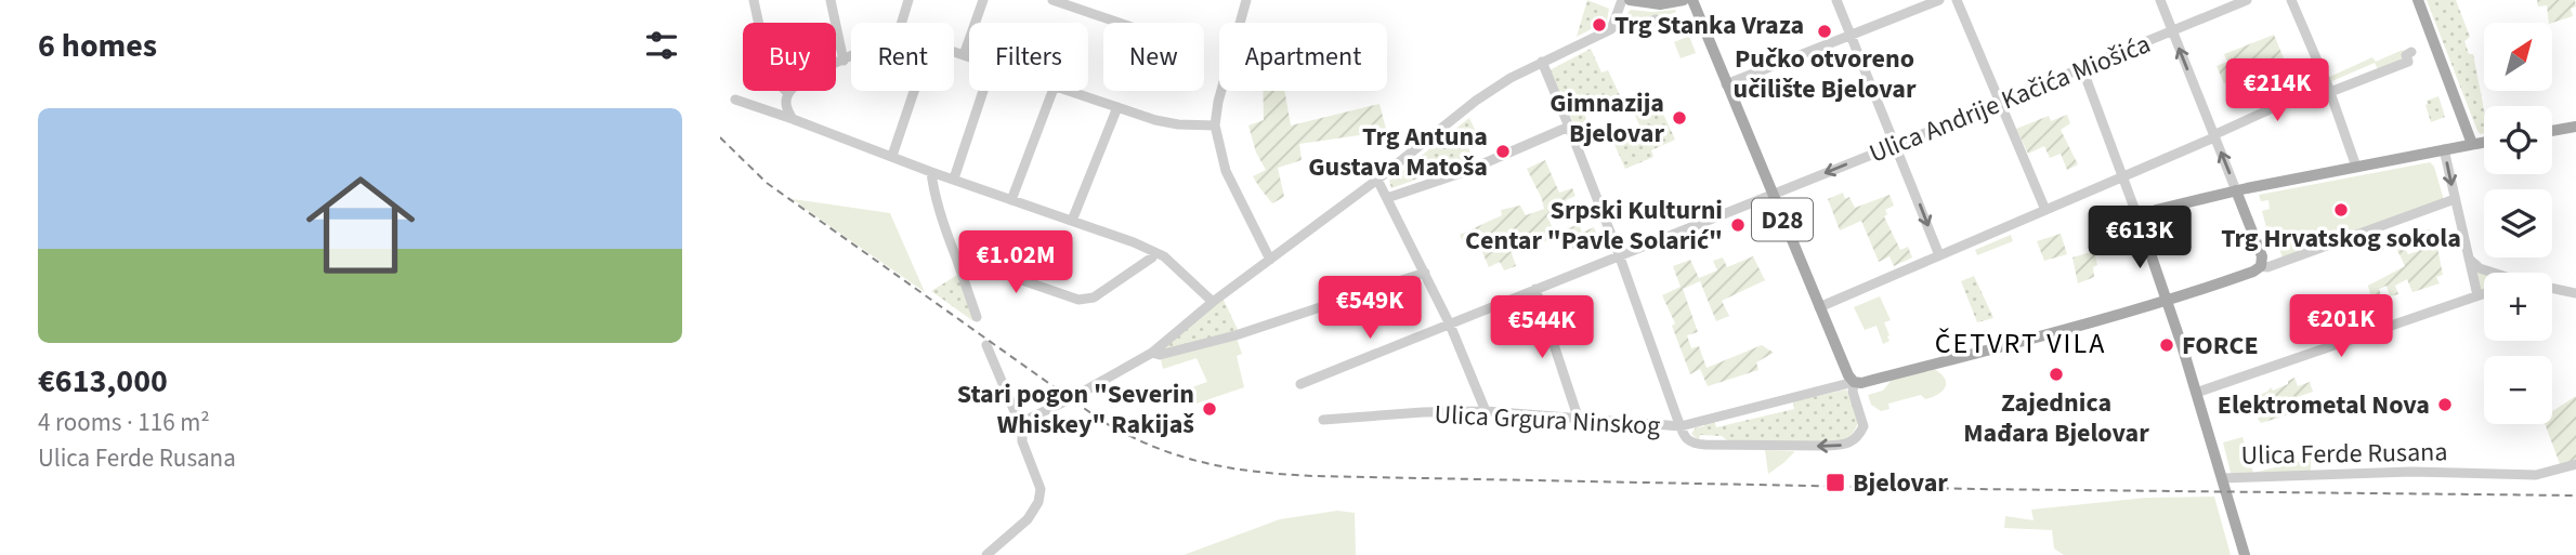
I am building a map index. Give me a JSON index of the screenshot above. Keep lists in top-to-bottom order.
{
  "streets": {
    "main road": ["D28", "Ulica Ferde Rusana"],
    "street": ["Ulica Andrije Kačića Miošića", "Ulica Grgura Ninskog"]
  },
  "crossings": [
    ["Ulica Andrije Kačića Miošića", "D28"]
  ],
  "districts": ["ČETVRT VILA"],
  "places": {
    "other": [
      "Trg Stanka Vraza",
      "Pučko otvoreno učilište Bjelovar",
      "Gimnazija Bjelovar",
      "Trg Antuna Gustava Matoša",
      "Trg Hrvatskog sokola",
      "Srpski Kulturni Centar \"Pavle Solarić\"",
      "FORCE",
      "Zajednica Mađara Bjelovar",
      "Elektrometal Nova",
      "Stari pogon \"Severin Whiskey\" Rakijaš"
    ],
    "transit": ["Bjelovar"]
  },
  "north": "top right",
  "page": {
    "heading": "6 homes",
    "map_buttons": ["+", "−"],
    "chip": [
      "Buy",
      "Rent",
      "Filters",
      "New",
      "Apartment"
    ],
    "price": [
      "€214K",
      "€613K",
      "€1.02M",
      "€549K",
      "€201K",
      "€544K"
    ],
    "list": [
      {
        "name": "€613,000",
        "note": "4 rooms · 116 m² · Ulica Ferde Rusana"
      }
    ]
  }
}
